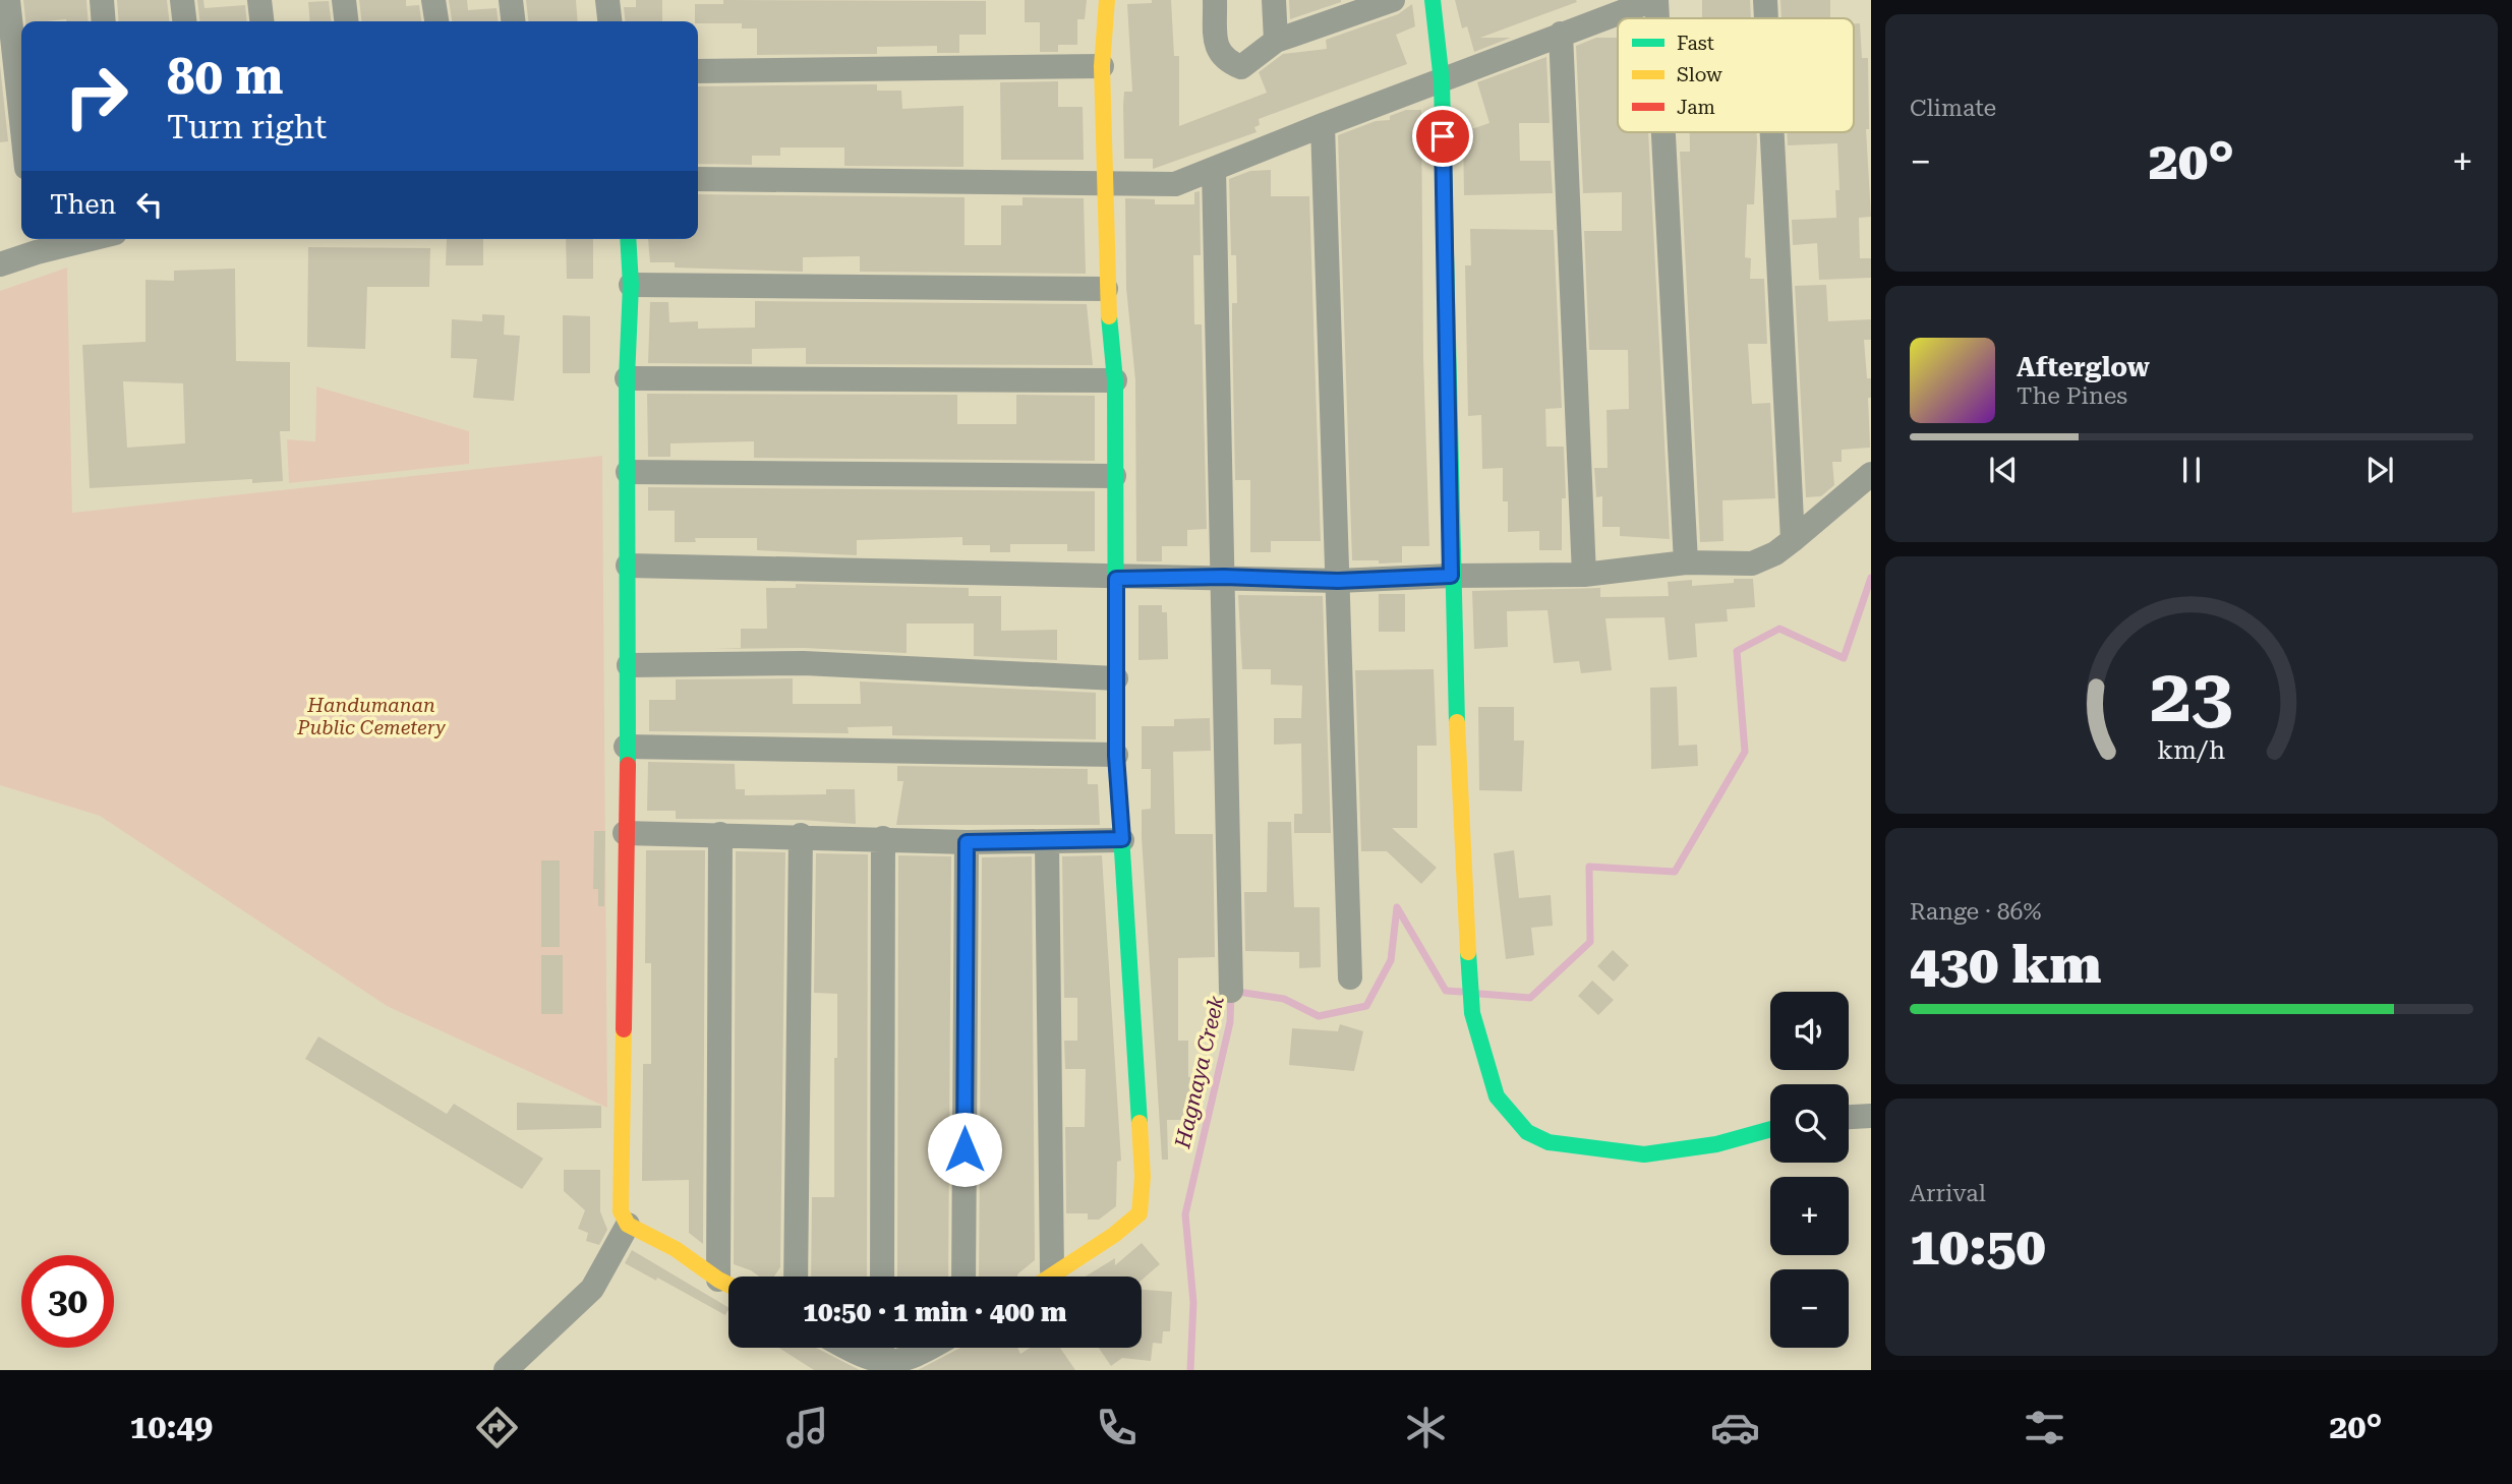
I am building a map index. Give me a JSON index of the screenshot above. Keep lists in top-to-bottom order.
{
  "water": ["Hagnaya Creek"],
  "parks": ["Handumanan Public Cemetery"],
  "legend": ["Fast", "Slow", "Jam"],
  "page": {
    "tile": [
      "Climate",
      ["Range · 86%", "430 km"],
      ["Arrival", "10:50"]
    ],
    "turn": ["80 m", "Turn right"],
    "heat": ["−", "20°", "+"],
    "then": "Then",
    "song": ["Afterglow", "The Pines"],
    "map_buttons": ["+", "−"],
    "limit": "30",
    "trip": "10:50 · 1 min · 400 m",
    "tabs": ["10:49", "20°"],
    "gauge": ["23", "km/h"]
  }
}
